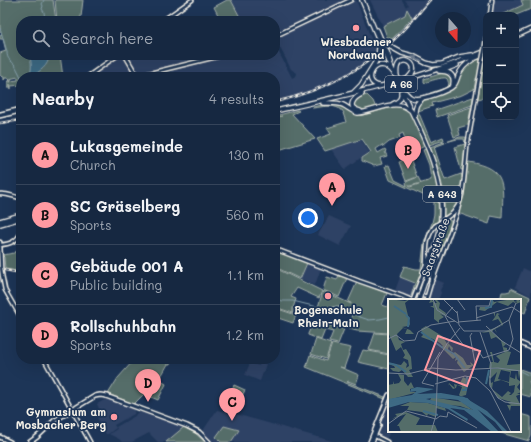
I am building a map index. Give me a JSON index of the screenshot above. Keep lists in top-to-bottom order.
{
  "streets": {
    "highway": ["A 66", "A 643"],
    "main road": ["Saarstraße"]
  },
  "places": ["Wiesbadener Nordwand", "Bogenschule Rhein-Main", "Gymnasium am Mosbacher Berg"],
  "north": "bottom",
  "page": {
    "map_buttons": ["+", "−"],
    "search": "Search here",
    "heading": ["Nearby", "4 results"],
    "list": [
      {
        "mark": "A",
        "name": "Lukasgemeinde",
        "note": "Church",
        "value": "130 m"
      },
      {
        "mark": "B",
        "name": "SC Gräselberg",
        "note": "Sports",
        "value": "560 m"
      },
      {
        "mark": "C",
        "name": "Gebäude 001 A",
        "note": "Public building",
        "value": "1.1 km"
      },
      {
        "mark": "D",
        "name": "Rollschuhbahn",
        "note": "Sports",
        "value": "1.2 km"
      }
    ],
    "pins": [
      "B",
      "A",
      "D",
      "C"
    ]
  }
}
